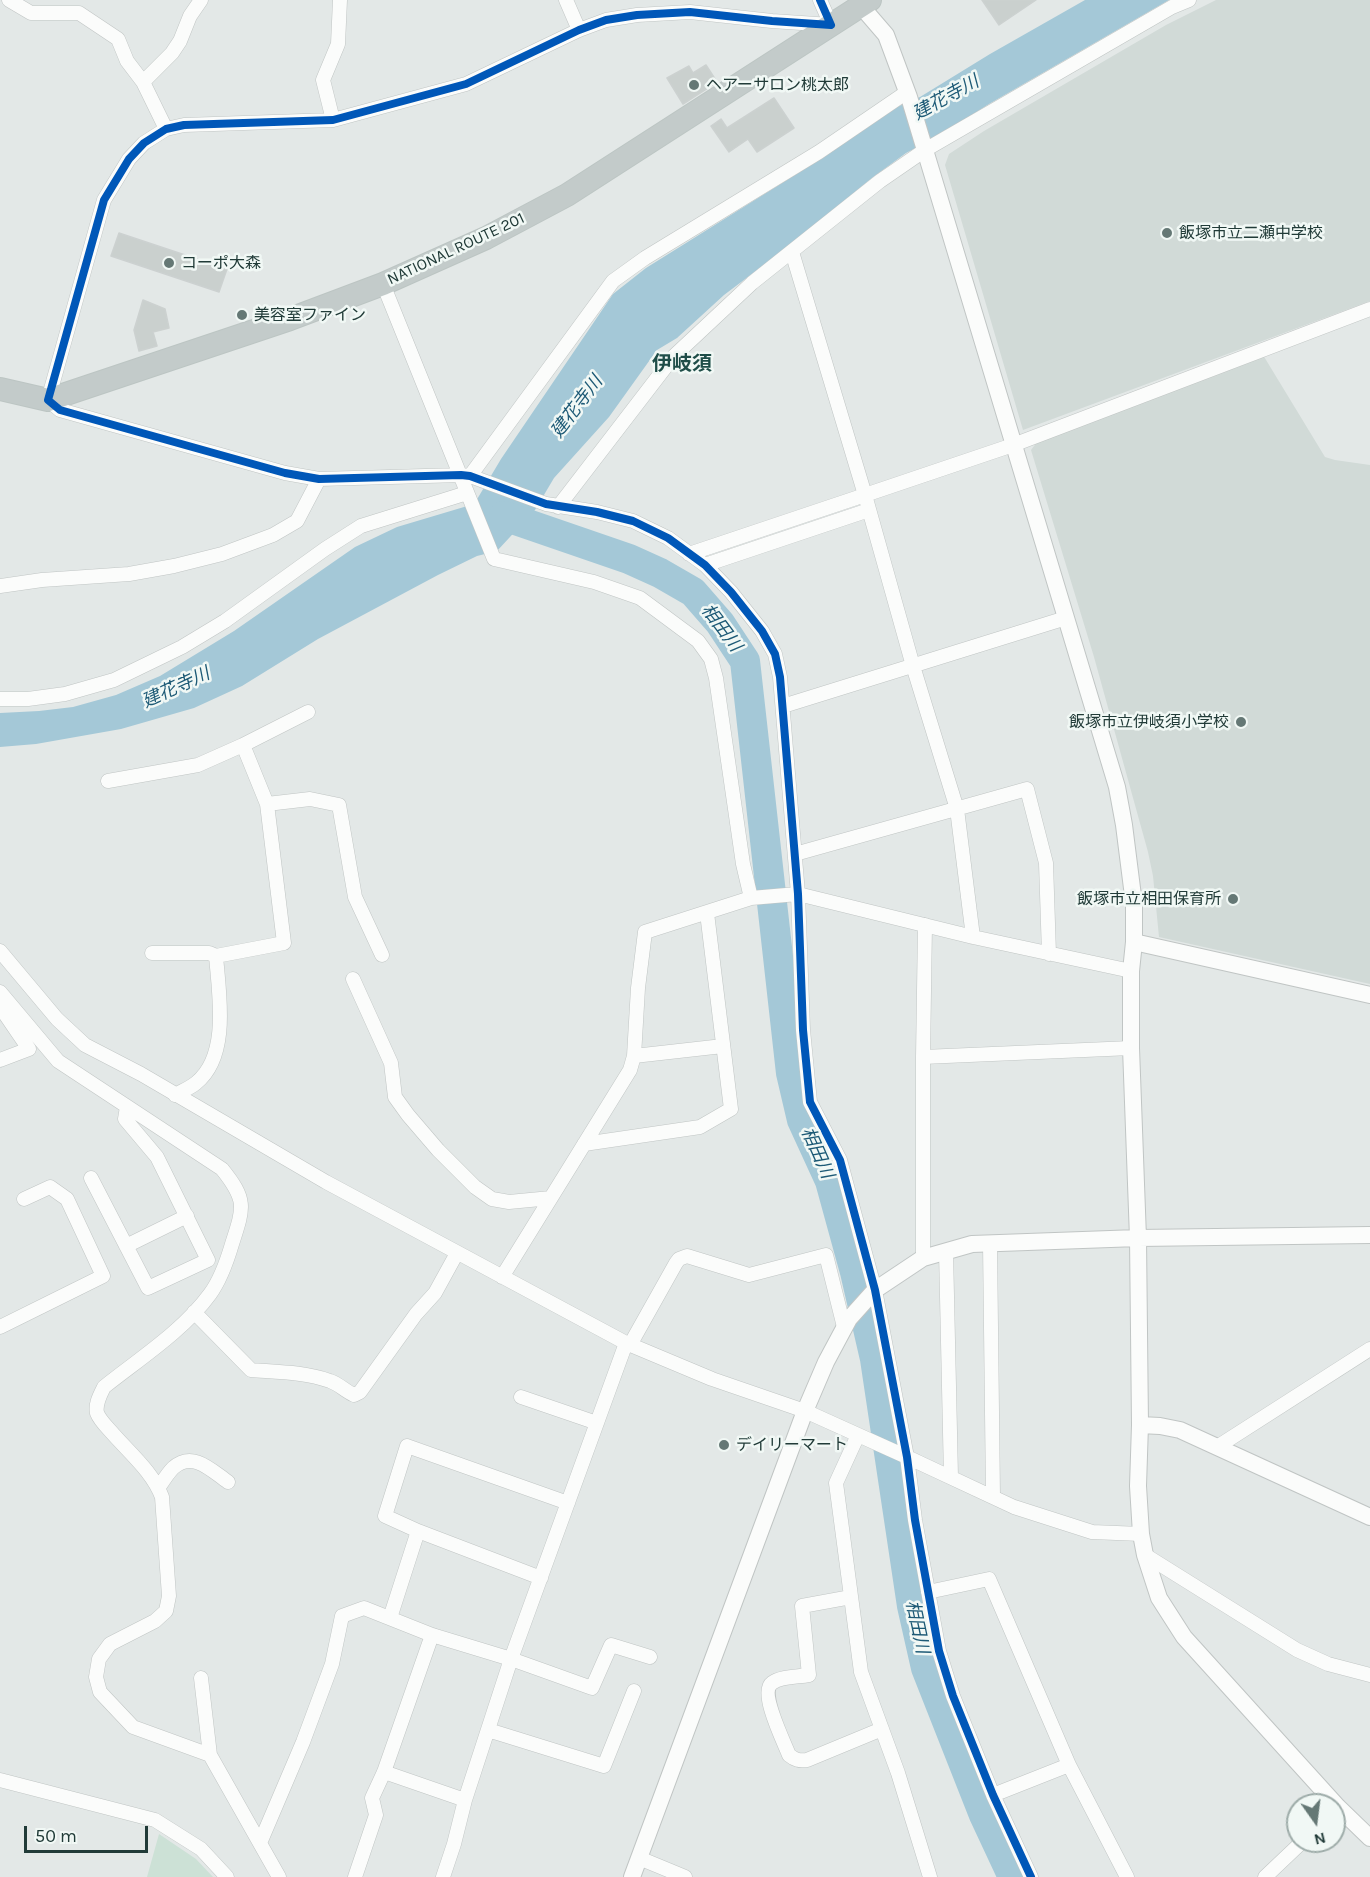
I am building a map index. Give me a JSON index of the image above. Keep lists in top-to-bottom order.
{
  "streets": {
    "highway": ["NATIONAL ROUTE 201"]
  },
  "districts": ["伊岐須"],
  "water": ["建花寺川", "相田川"],
  "places": [
    "ヘアーサロン桃太郎",
    "飯塚市立二瀬中学校",
    "コーポ大森",
    "美容室ファイン",
    "飯塚市立伊岐須小学校",
    "飯塚市立相田保育所",
    "デイリーマート"
  ],
  "scale_bar": "50 m",
  "north": "bottom"
}
